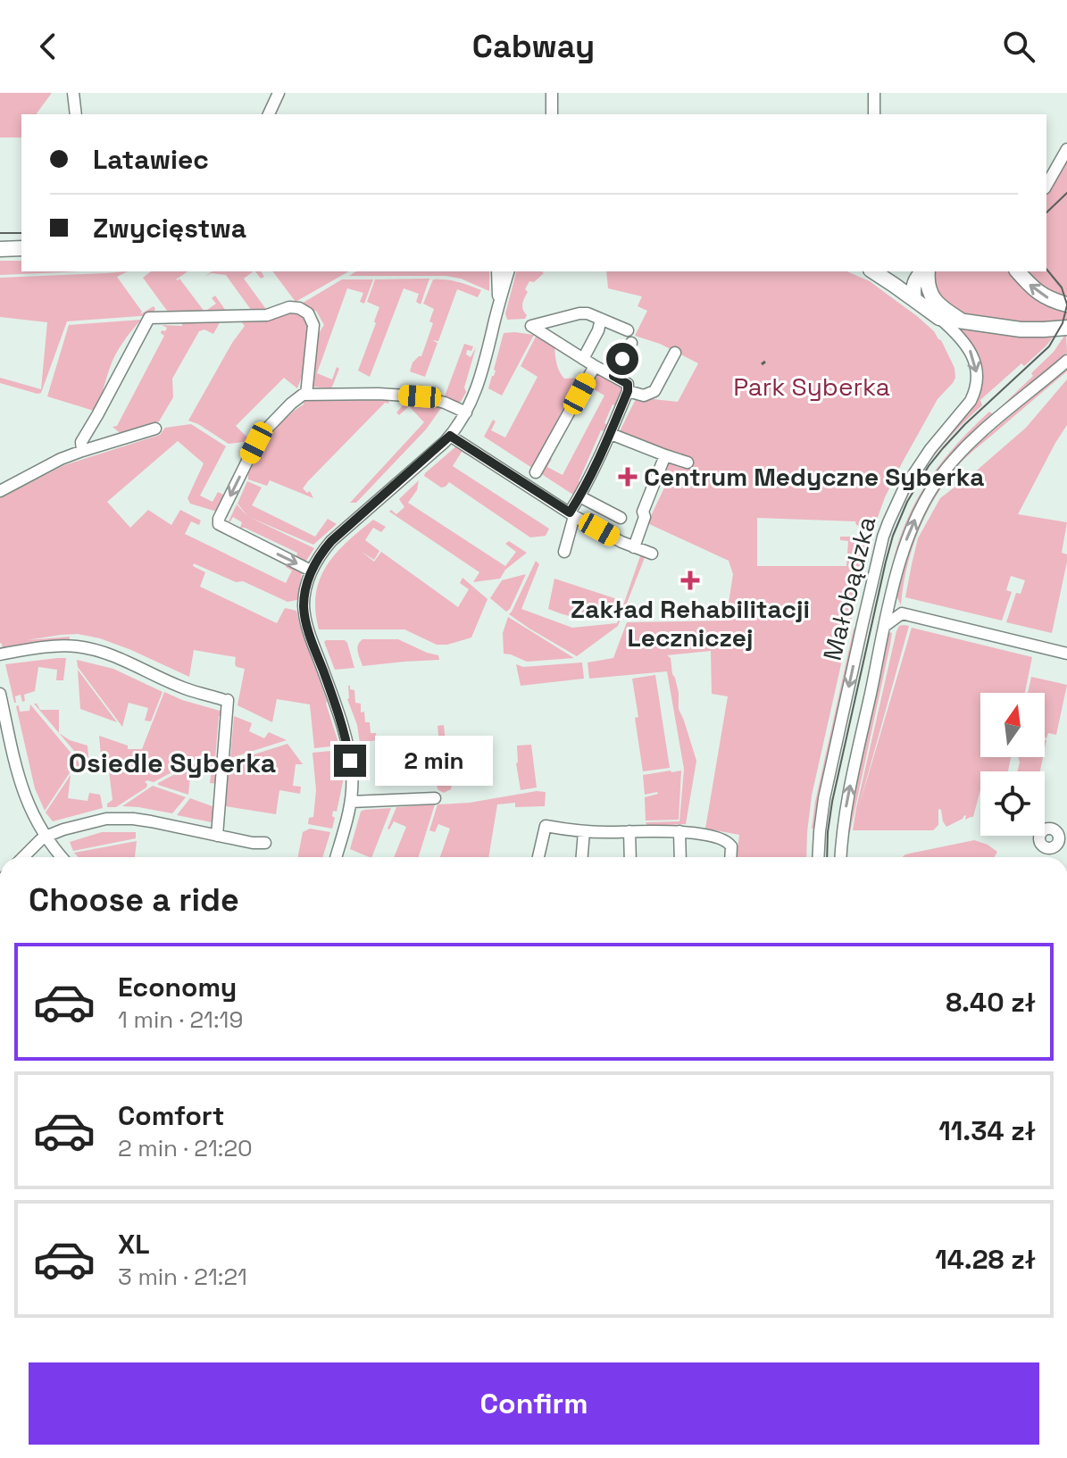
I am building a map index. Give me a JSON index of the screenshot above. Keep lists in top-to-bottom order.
{
  "streets": {
    "street": ["Małobądzka"]
  },
  "districts": ["Osiedle Syberka"],
  "parks": ["Park Syberka"],
  "places": {
    "health": ["Centrum Medyczne Syberka", "Zakład Rehabilitacji Leczniczej"]
  },
  "north": "top",
  "page": {
    "header": "Cabway",
    "banner": ["Latawiec", "Zwycięstwa"],
    "bubble": "2 min",
    "heading": "Choose a ride",
    "list": [
      {
        "name": "Economy",
        "note": "1 min · 21:19",
        "value": "8.40 zł"
      },
      {
        "name": "Comfort",
        "note": "2 min · 21:20",
        "value": "11.34 zł"
      },
      {
        "name": "XL",
        "note": "3 min · 21:21",
        "value": "14.28 zł"
      }
    ],
    "buttons": "Confirm"
  }
}
